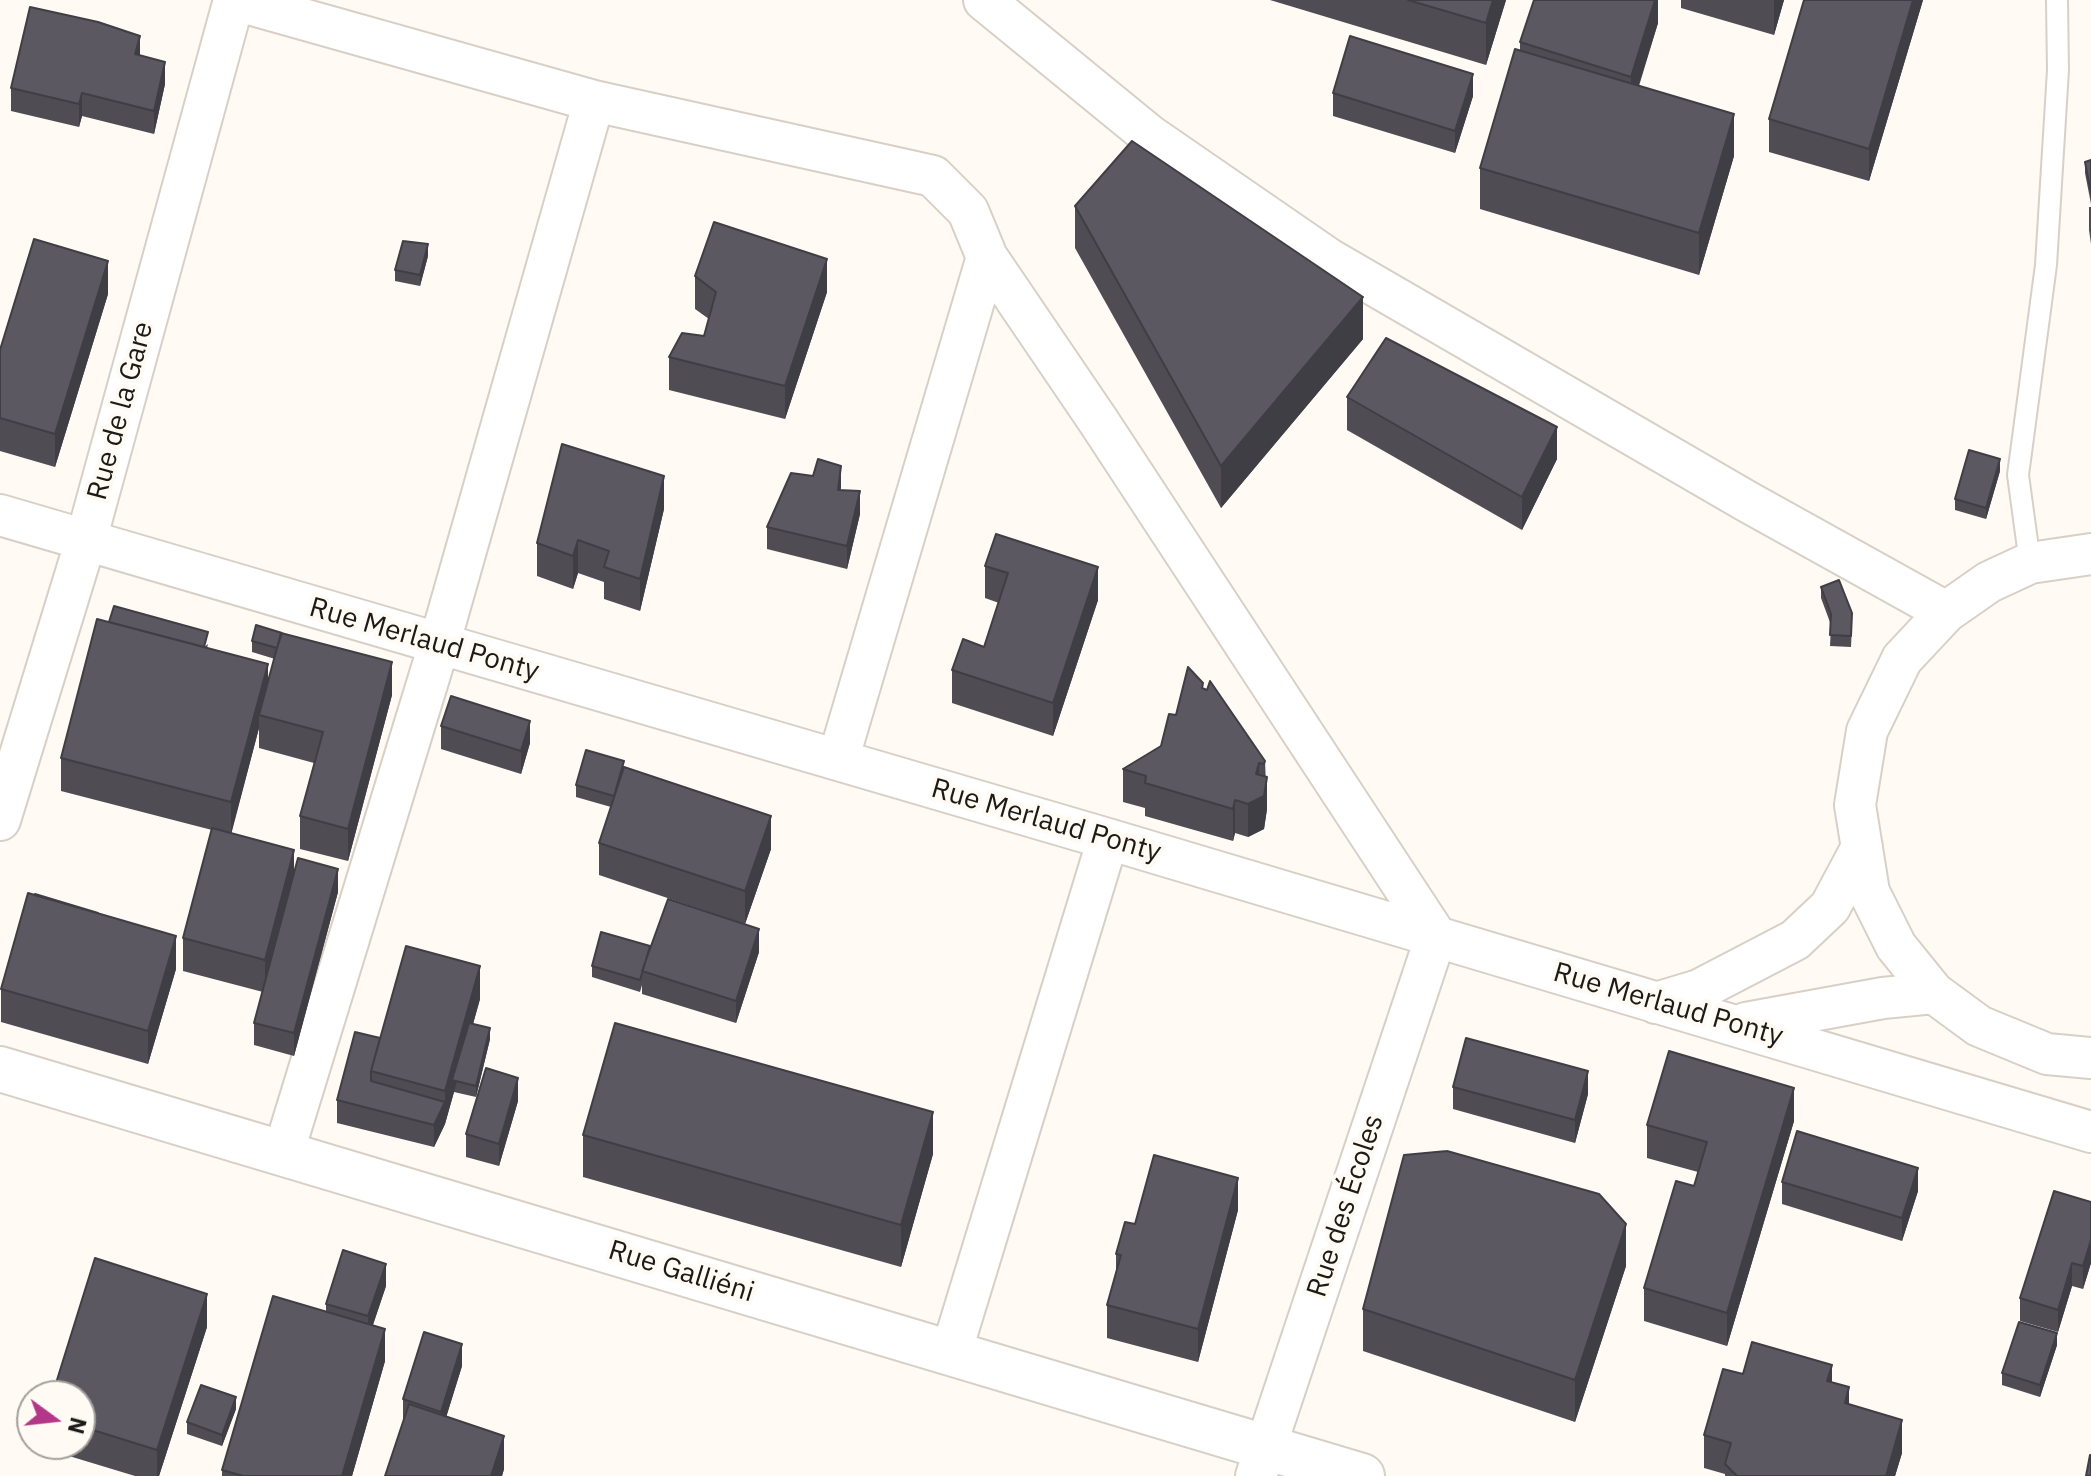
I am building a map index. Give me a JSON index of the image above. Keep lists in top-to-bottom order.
{
  "streets": {
    "street": [
      "Rue de la Gare",
      "Rue Merlaud Ponty",
      "Rue des Écoles",
      "Rue Galliéni"
    ]
  },
  "crossings": [
    ["Rue de la Gare", "Rue Merlaud Ponty"],
    ["Rue Merlaud Ponty", "Rue des Écoles"],
    ["Rue des Écoles", "Rue Galliéni"]
  ],
  "north": "right"
}
